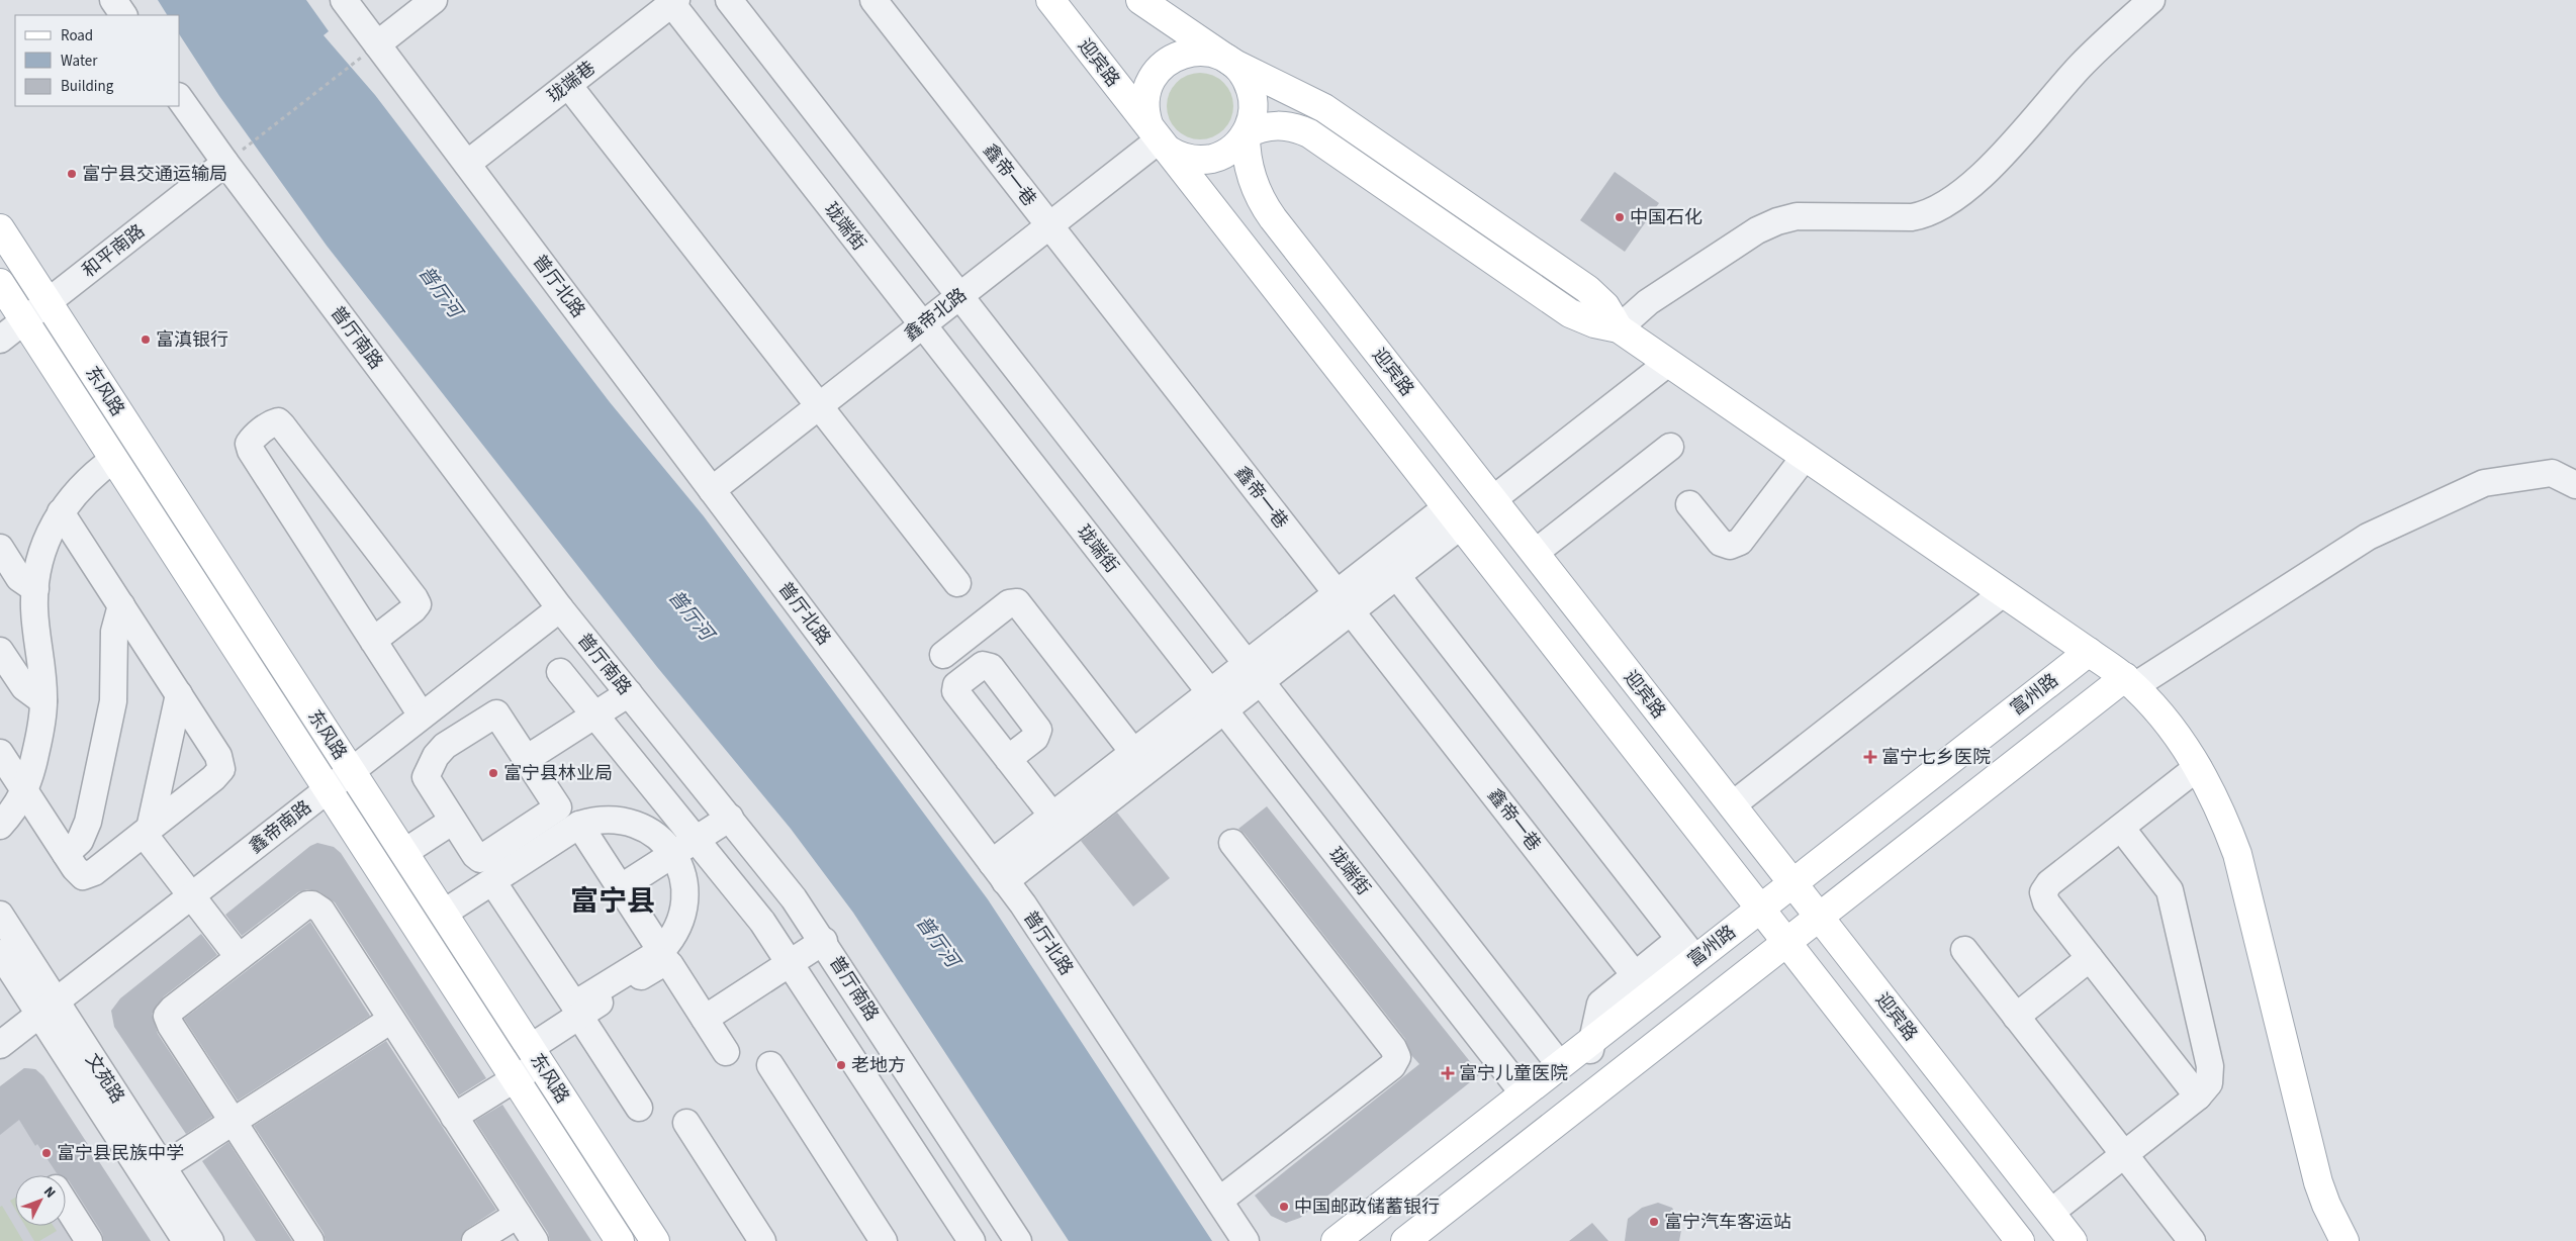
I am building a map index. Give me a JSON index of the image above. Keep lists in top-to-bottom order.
{
  "streets": {
    "main road": ["迎宾路", "东风路", "富州路"],
    "street": [
      "珑端巷",
      "鑫帝一巷",
      "珑端街",
      "和平南路",
      "普厅北路",
      "鑫帝北路",
      "普厅南路",
      "鑫帝南路",
      "文苑路"
    ]
  },
  "crossings": [
    ["迎宾路", "鑫帝北路"],
    ["迎宾路", "富州路"],
    ["珑端巷", "珑端街"],
    ["珑端巷", "普厅北路"],
    ["鑫帝一巷", "鑫帝北路"],
    ["鑫帝一巷", "富州路"],
    ["珑端街", "鑫帝北路"],
    ["珑端街", "富州路"],
    ["和平南路", "普厅南路"],
    ["和平南路", "东风路"],
    ["普厅北路", "鑫帝北路"],
    ["普厅南路", "鑫帝南路"],
    ["东风路", "鑫帝南路"],
    ["鑫帝南路", "文苑路"]
  ],
  "districts": ["富宁县"],
  "water": ["普厅河"],
  "places": {
    "other": [
      "富宁县交通运输局",
      "中国石化",
      "富滇银行",
      "富宁县林业局",
      "老地方",
      "富宁县民族中学",
      "中国邮政储蓄银行",
      "富宁汽车客运站"
    ],
    "health": ["富宁七乡医院", "富宁儿童医院"]
  },
  "legend": ["Road", "Water", "Building"],
  "north": "top right"
}
